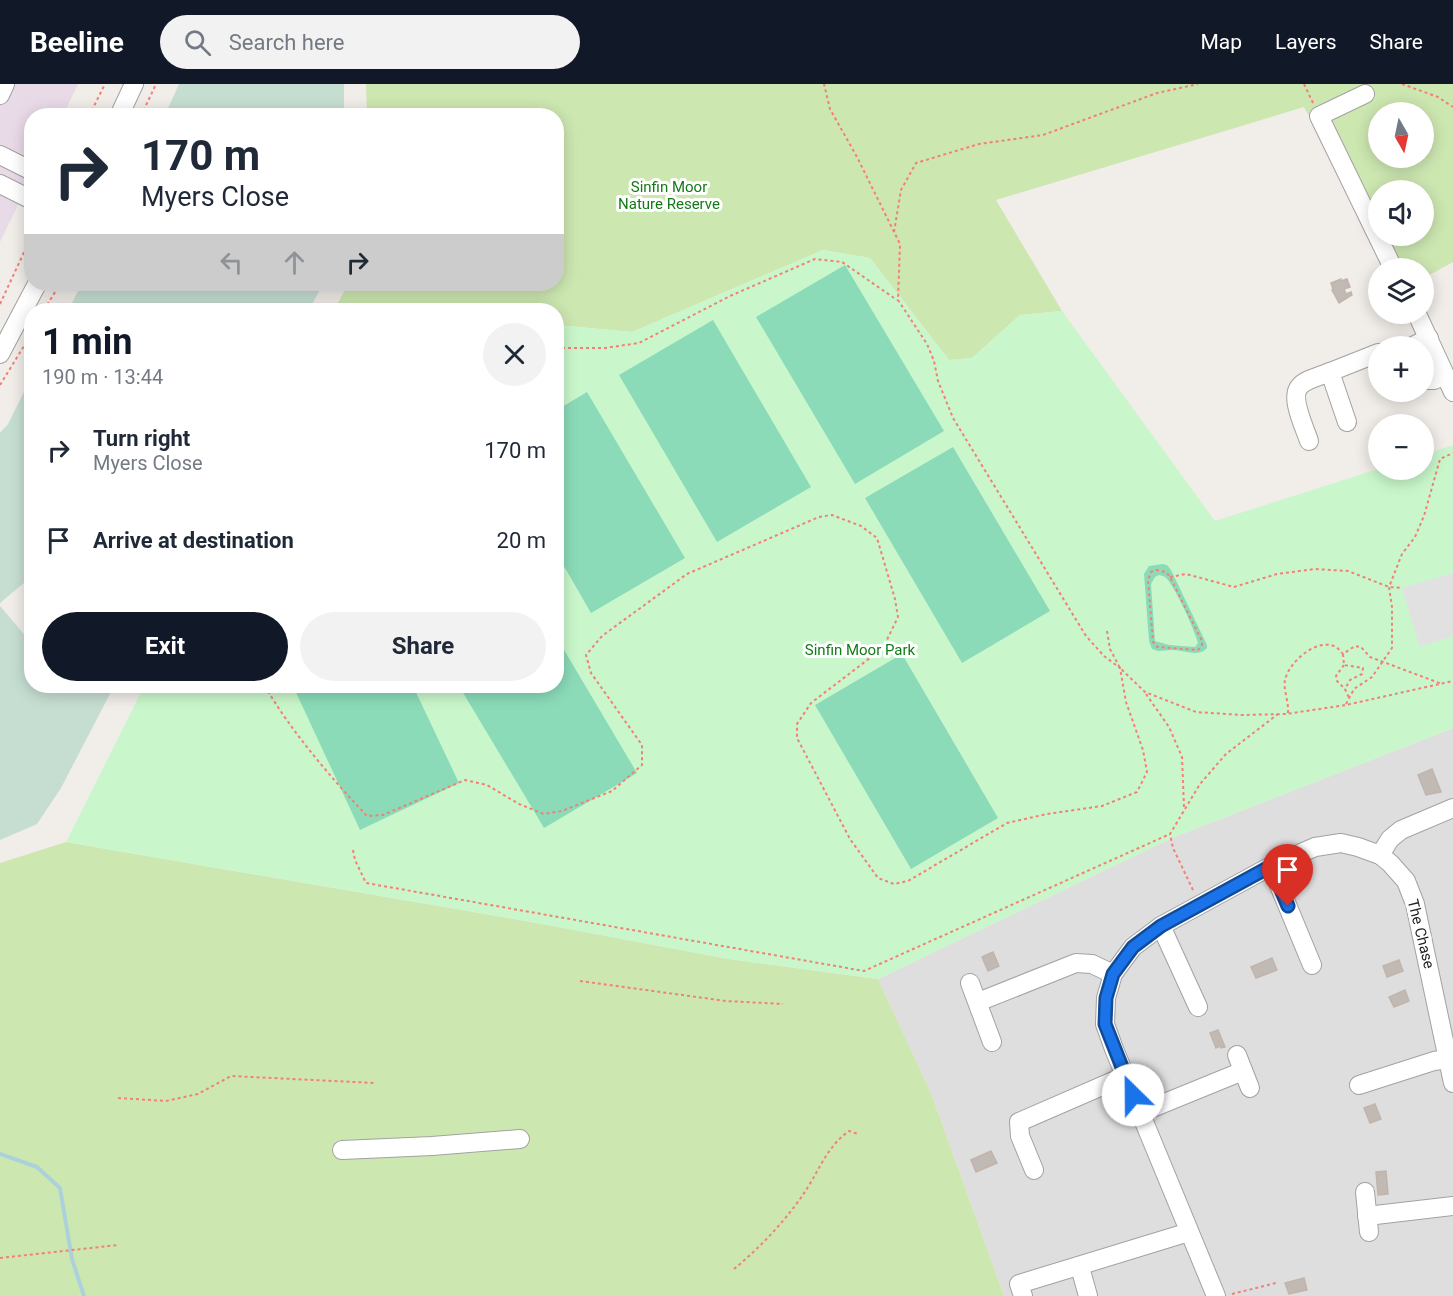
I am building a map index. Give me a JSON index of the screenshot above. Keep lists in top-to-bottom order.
{
  "streets": {
    "street": ["The Chase"]
  },
  "parks": ["Sinfin Moor Nature Reserve", "Sinfin Moor Park"],
  "north": "bottom",
  "page": {
    "header": "Beeline",
    "search": "Search here",
    "nav": ["Map", "Layers", "Share"],
    "map_buttons": ["+", "−"],
    "turn": ["170 m", "Myers Close"],
    "heading": ["1 min", "190 m · 13:44"],
    "list": [
      {
        "name": "Turn right",
        "note": "Myers Close",
        "value": "170 m"
      },
      {
        "name": "Arrive at destination",
        "value": "20 m"
      }
    ],
    "buttons": ["Exit", "Share"]
  }
}
